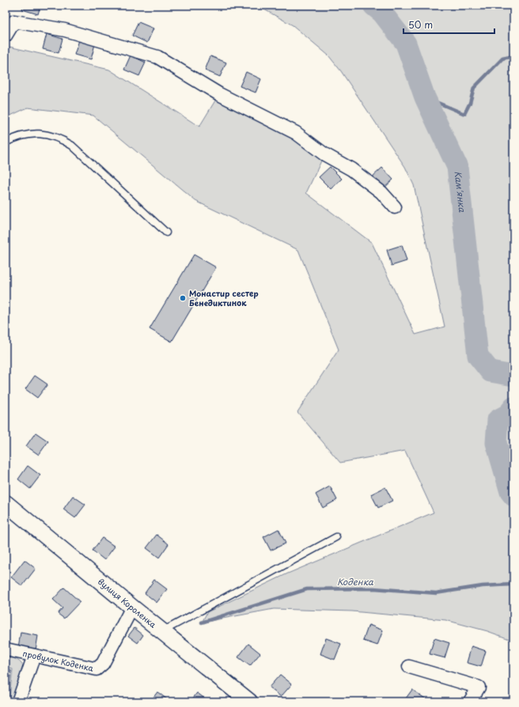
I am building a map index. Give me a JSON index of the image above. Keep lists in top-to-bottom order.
{
  "streets": {
    "street": ["вулиця Короленка", "провулок Коденка"]
  },
  "crossings": [
    ["вулиця Короленка", "провулок Коденка"]
  ],
  "water": ["Кам'янка", "Коденка"],
  "places": ["Монастир сестер Бенедиктинок"],
  "scale_bar": "50 m"
}
